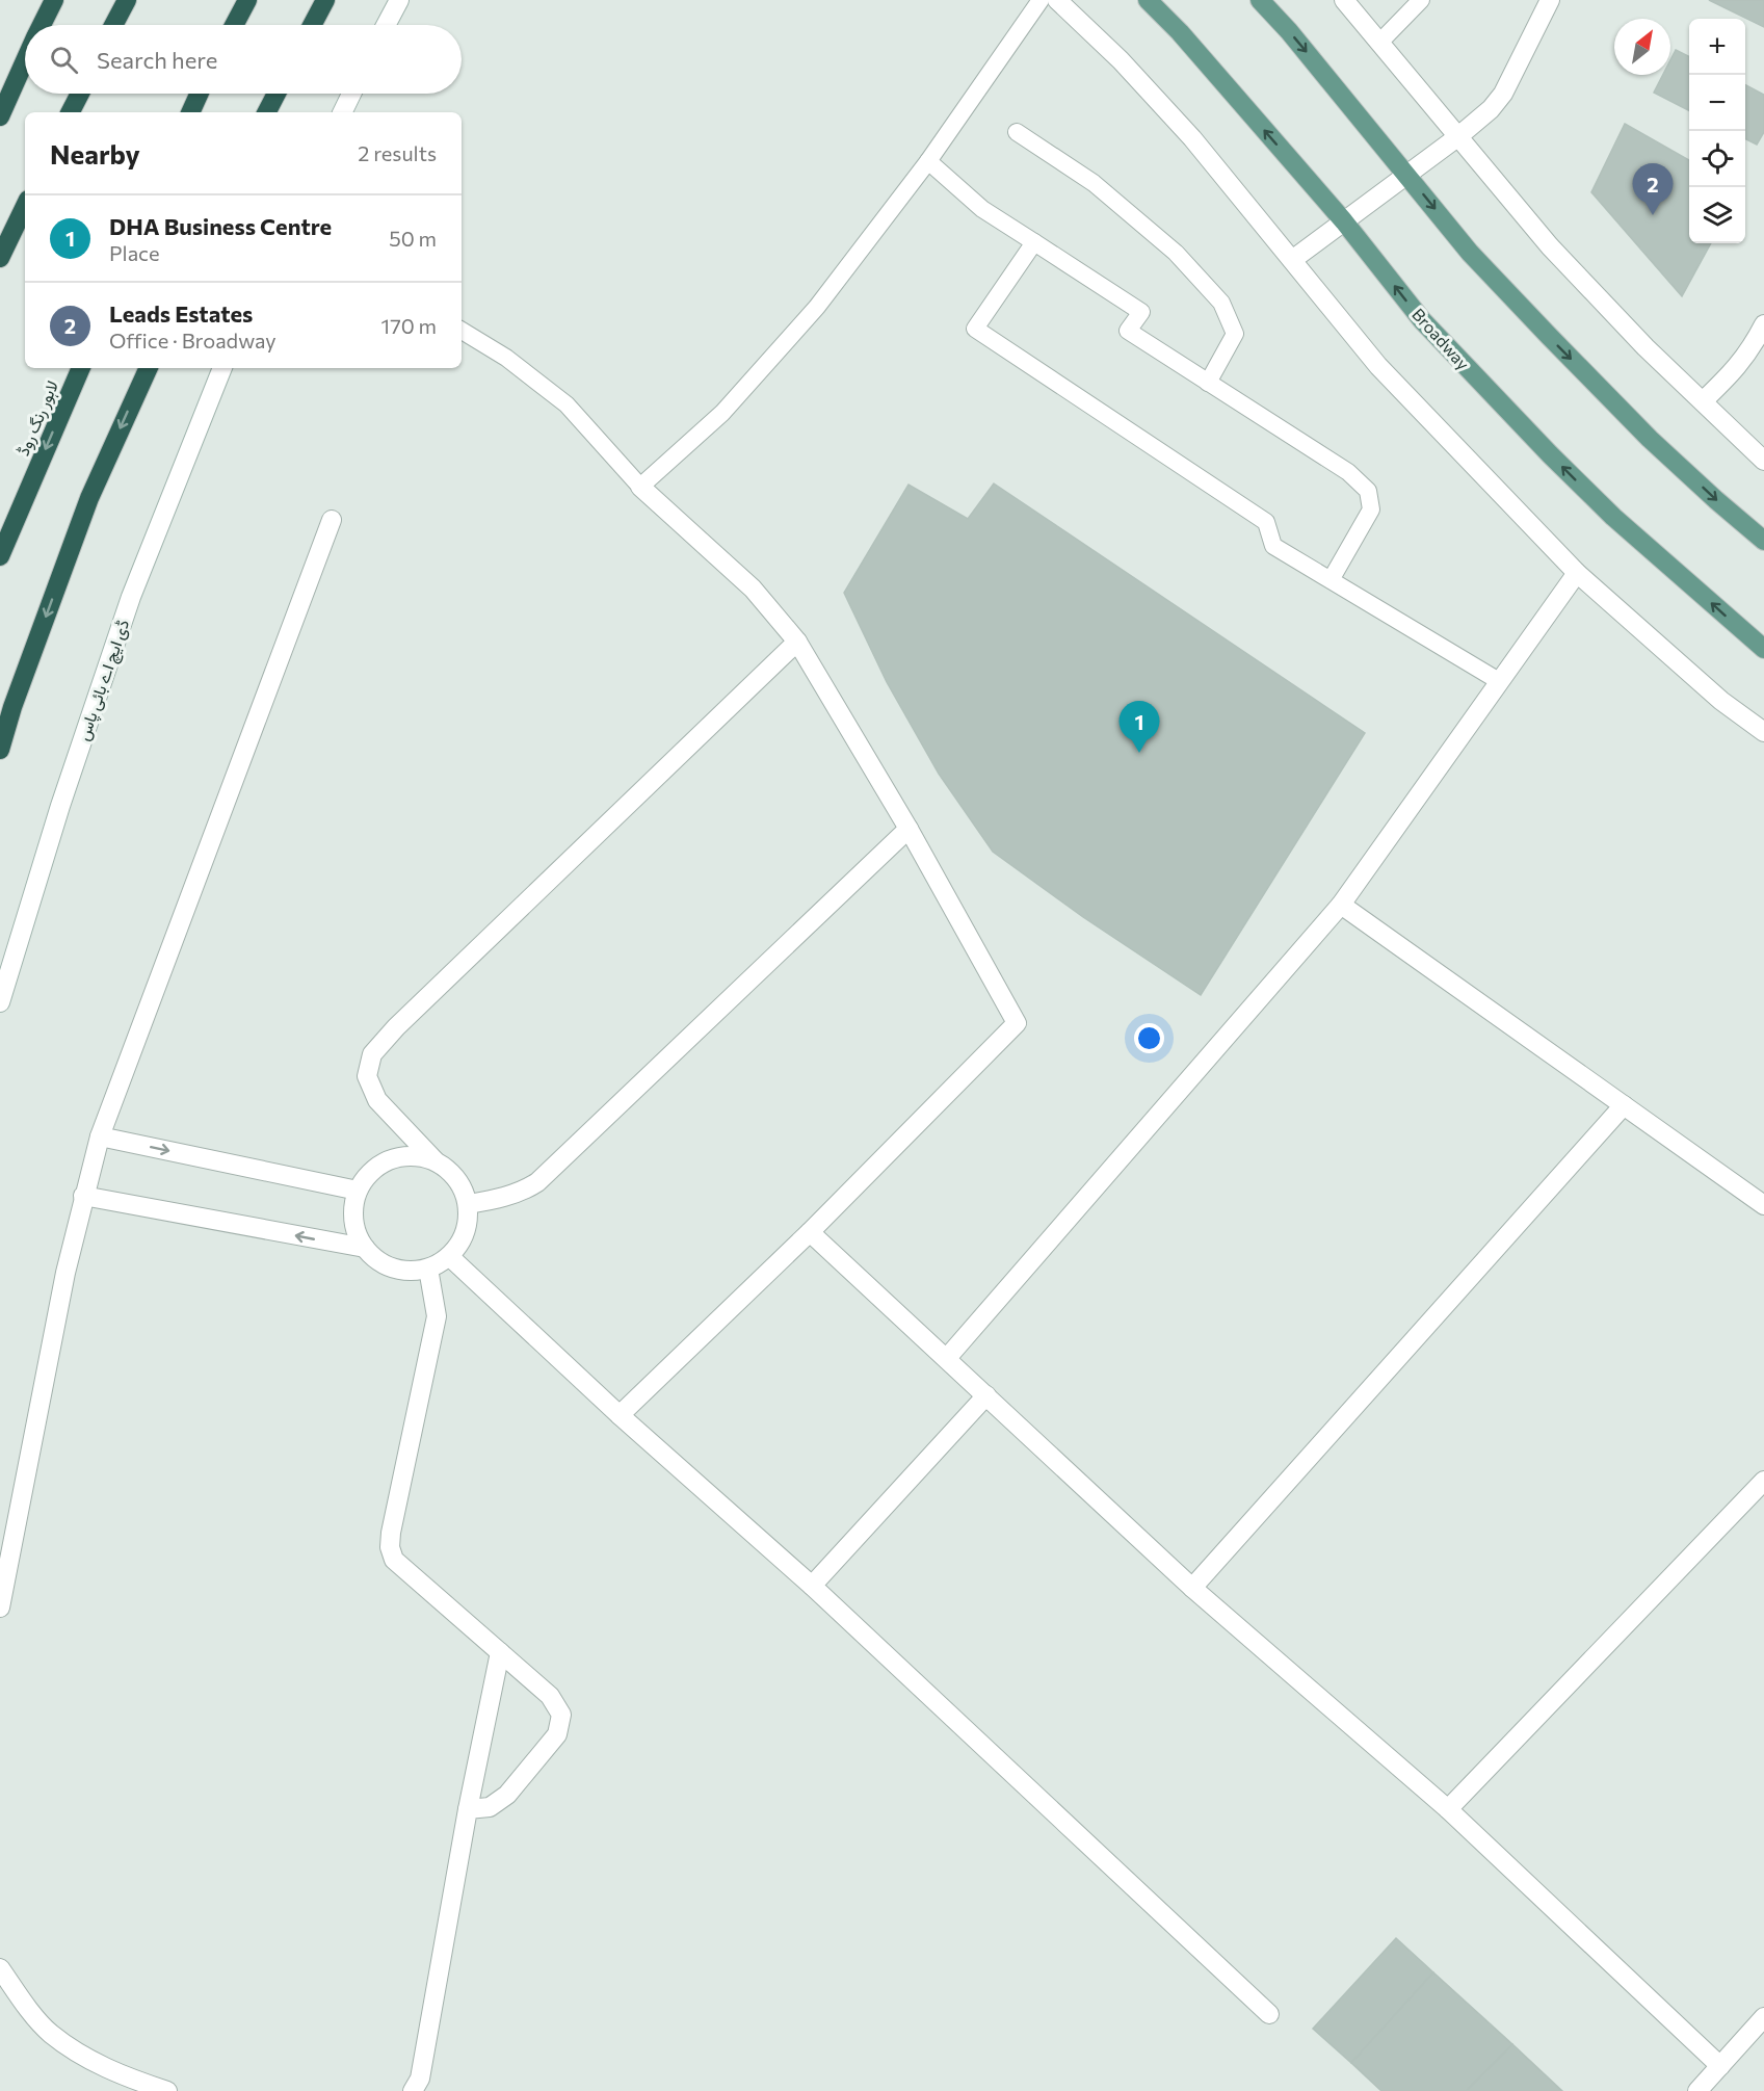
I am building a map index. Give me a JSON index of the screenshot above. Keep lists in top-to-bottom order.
{
  "streets": {
    "highway": ["لاہور رنگ روڈ"],
    "main road": ["Broadway"],
    "street": ["ڈی ایچ اے بائی پاس"]
  },
  "north": "top right",
  "page": {
    "map_buttons": ["+", "−"],
    "search": "Search here",
    "heading": ["Nearby", "2 results"],
    "pins": ["2", "1"],
    "list": [
      {
        "mark": "1",
        "name": "DHA Business Centre",
        "note": "Place",
        "value": "50 m"
      },
      {
        "mark": "2",
        "name": "Leads Estates",
        "note": "Office · Broadway",
        "value": "170 m"
      }
    ]
  }
}
